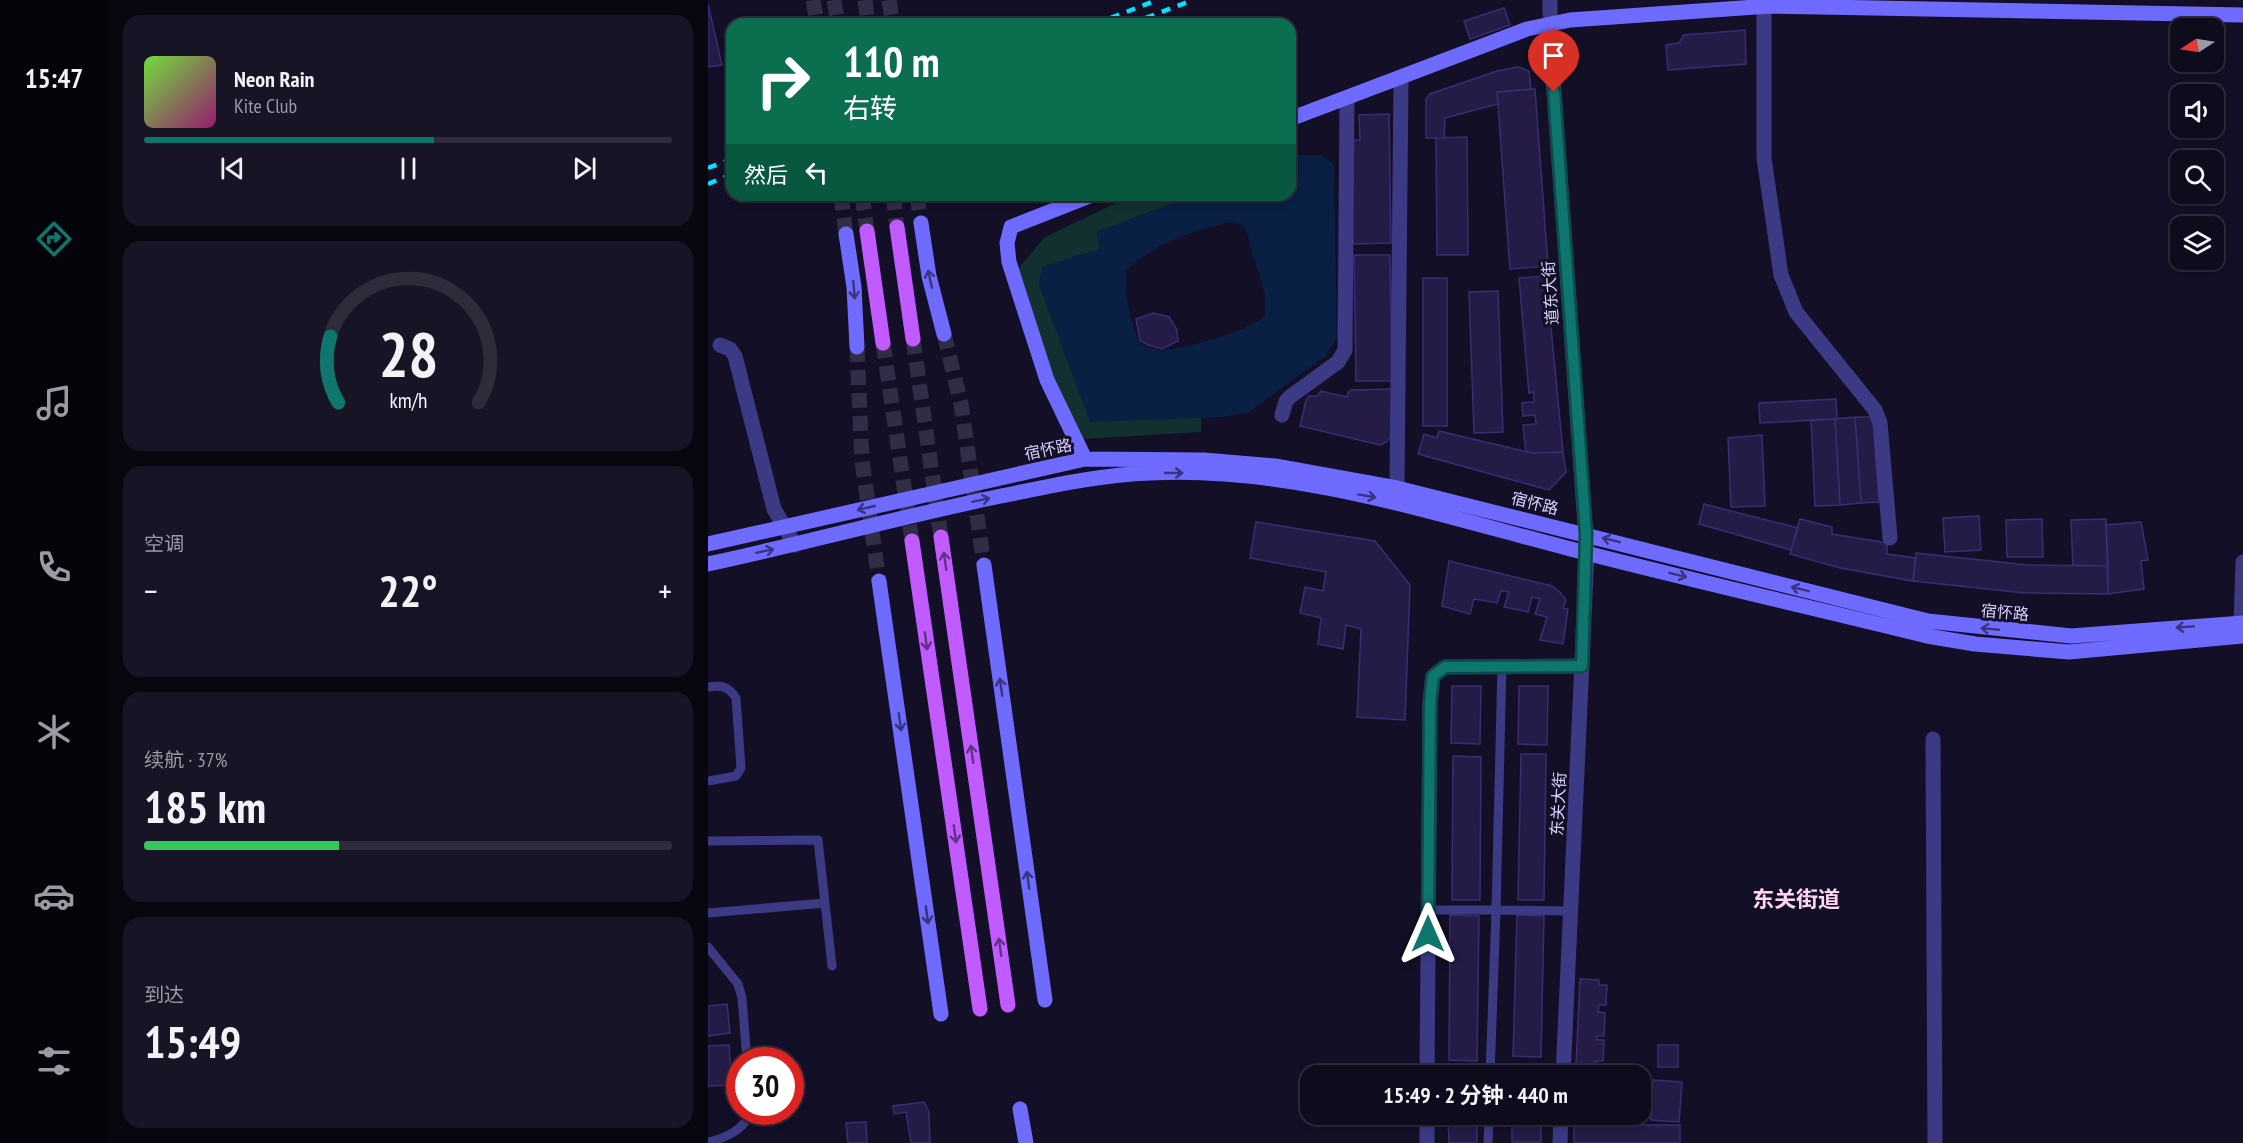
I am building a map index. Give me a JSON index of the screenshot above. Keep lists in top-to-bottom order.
{
  "streets": {
    "main road": ["宿怀路"],
    "street": ["道东大街", "东关大街"]
  },
  "crossings": [
    ["道东大街", "宿怀路"],
    ["道东大街", "东关大街"],
    ["宿怀路", "东关大街"]
  ],
  "districts": ["东关街道"],
  "north": "left",
  "page": {
    "tabs": "15:47",
    "turn": ["110 m", "右转"],
    "song": ["Neon Rain", "Kite Club"],
    "then": "然后",
    "tile": [
      "空调",
      ["续航 · 37%", "185 km"],
      ["到达", "15:49"]
    ],
    "heat": ["−", "22°", "+"],
    "limit": "30",
    "trip": "15:49 · 2 分钟 · 440 m",
    "gauge": ["28", "km/h"]
  }
}
